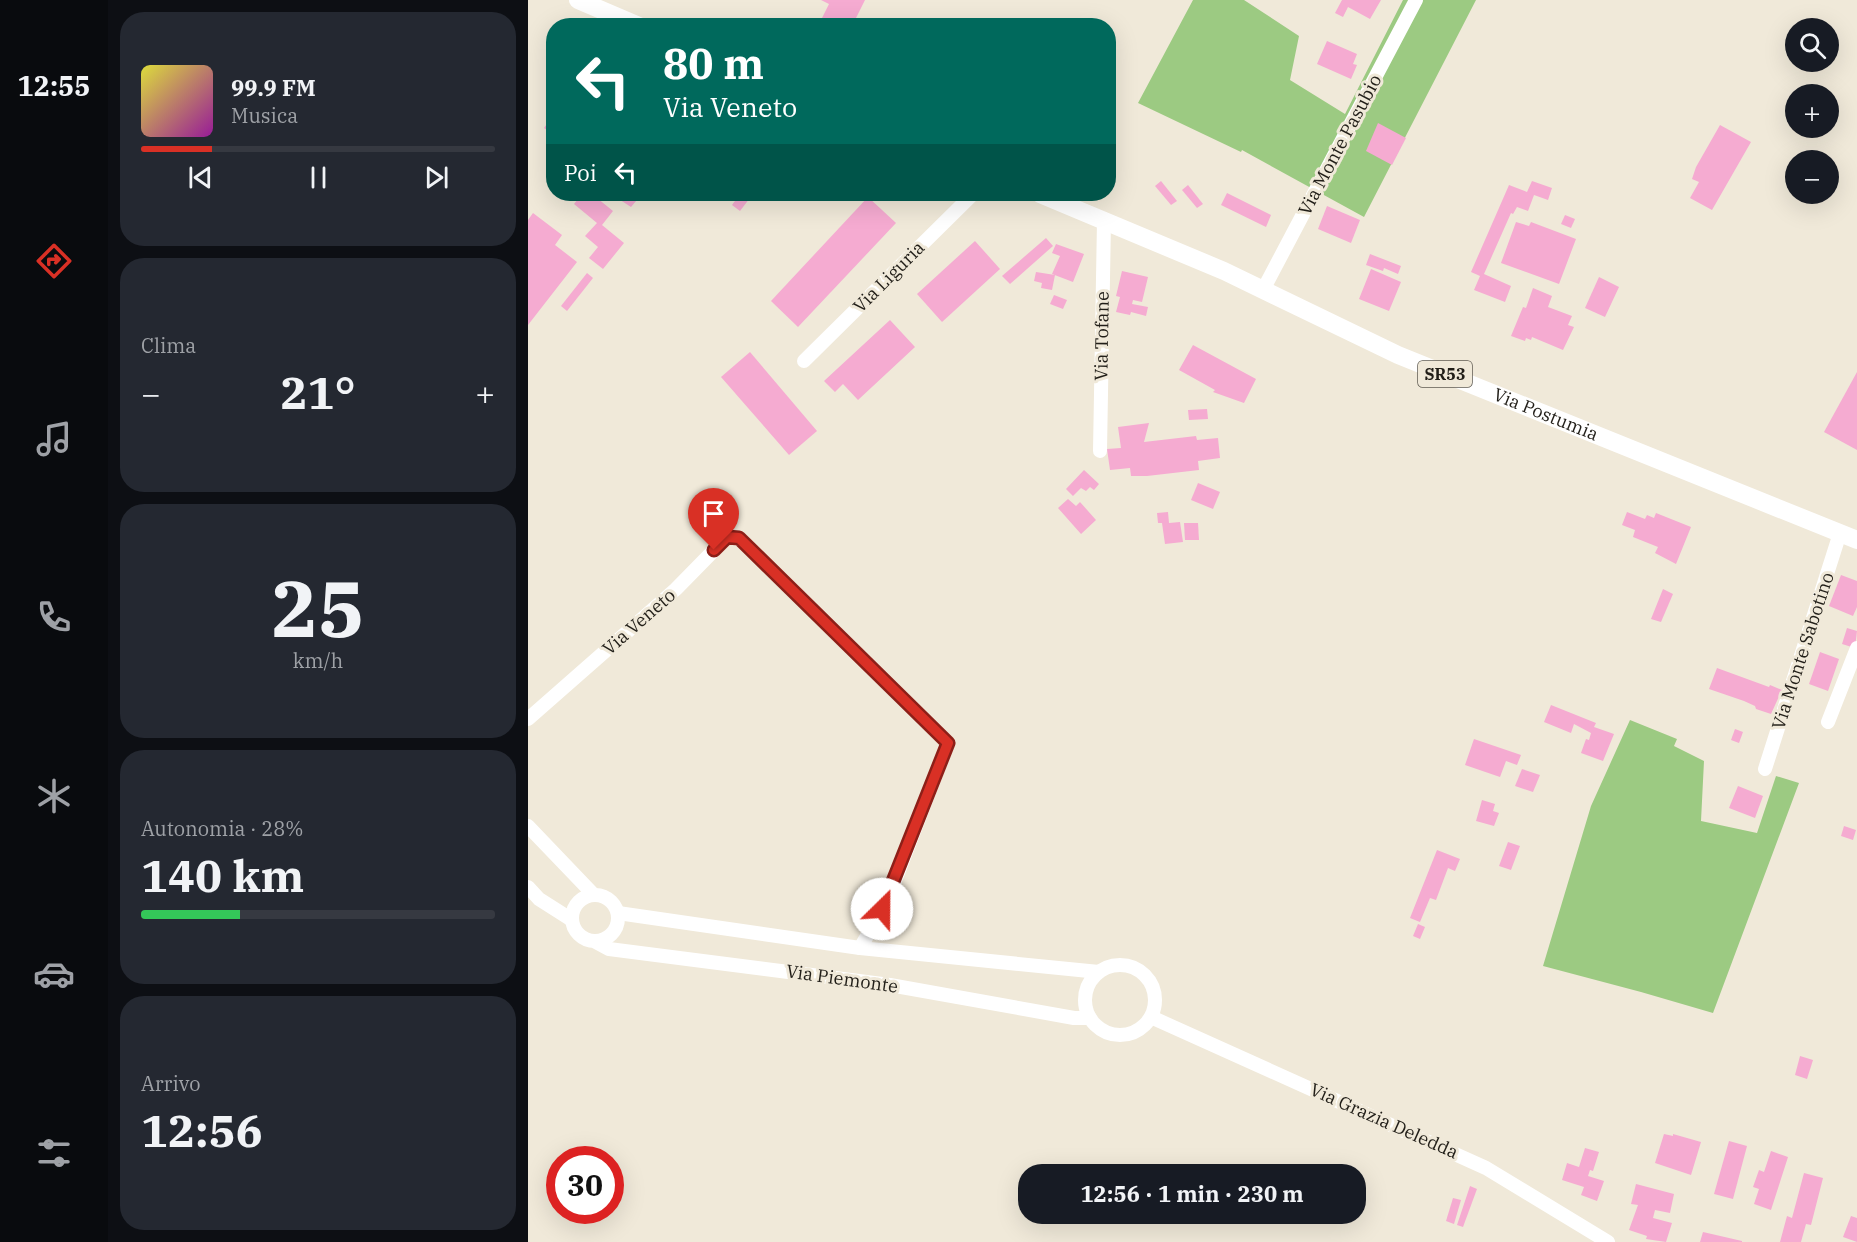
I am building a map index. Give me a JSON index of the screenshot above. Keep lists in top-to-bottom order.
{
  "streets": {
    "main road": ["SR53", "Via Postumia"],
    "street": [
      "Via Monte Pasubio",
      "Via Liguria",
      "Via Tofane",
      "Via Veneto",
      "Via Monte Sabotino",
      "Via Piemonte",
      "Via Grazia Deledda"
    ]
  },
  "crossings": [
    ["Via Monte Pasubio", "Via Postumia"],
    ["Via Tofane", "Via Postumia"],
    ["Via Postumia", "Via Monte Sabotino"],
    ["Via Veneto", "Via Piemonte"],
    ["Via Piemonte", "Via Grazia Deledda"]
  ],
  "page": {
    "tabs": "12:55",
    "map_buttons": ["+", "−"],
    "turn": ["80 m", "Via Veneto"],
    "song": ["99.9 FM", "Musica"],
    "then": "Poi",
    "tile": [
      "Clima",
      ["25", "km/h"],
      ["Autonomia · 28%", "140 km"],
      ["Arrivo", "12:56"]
    ],
    "heat": ["−", "21°", "+"],
    "limit": "30",
    "trip": "12:56 · 1 min · 230 m"
  }
}
